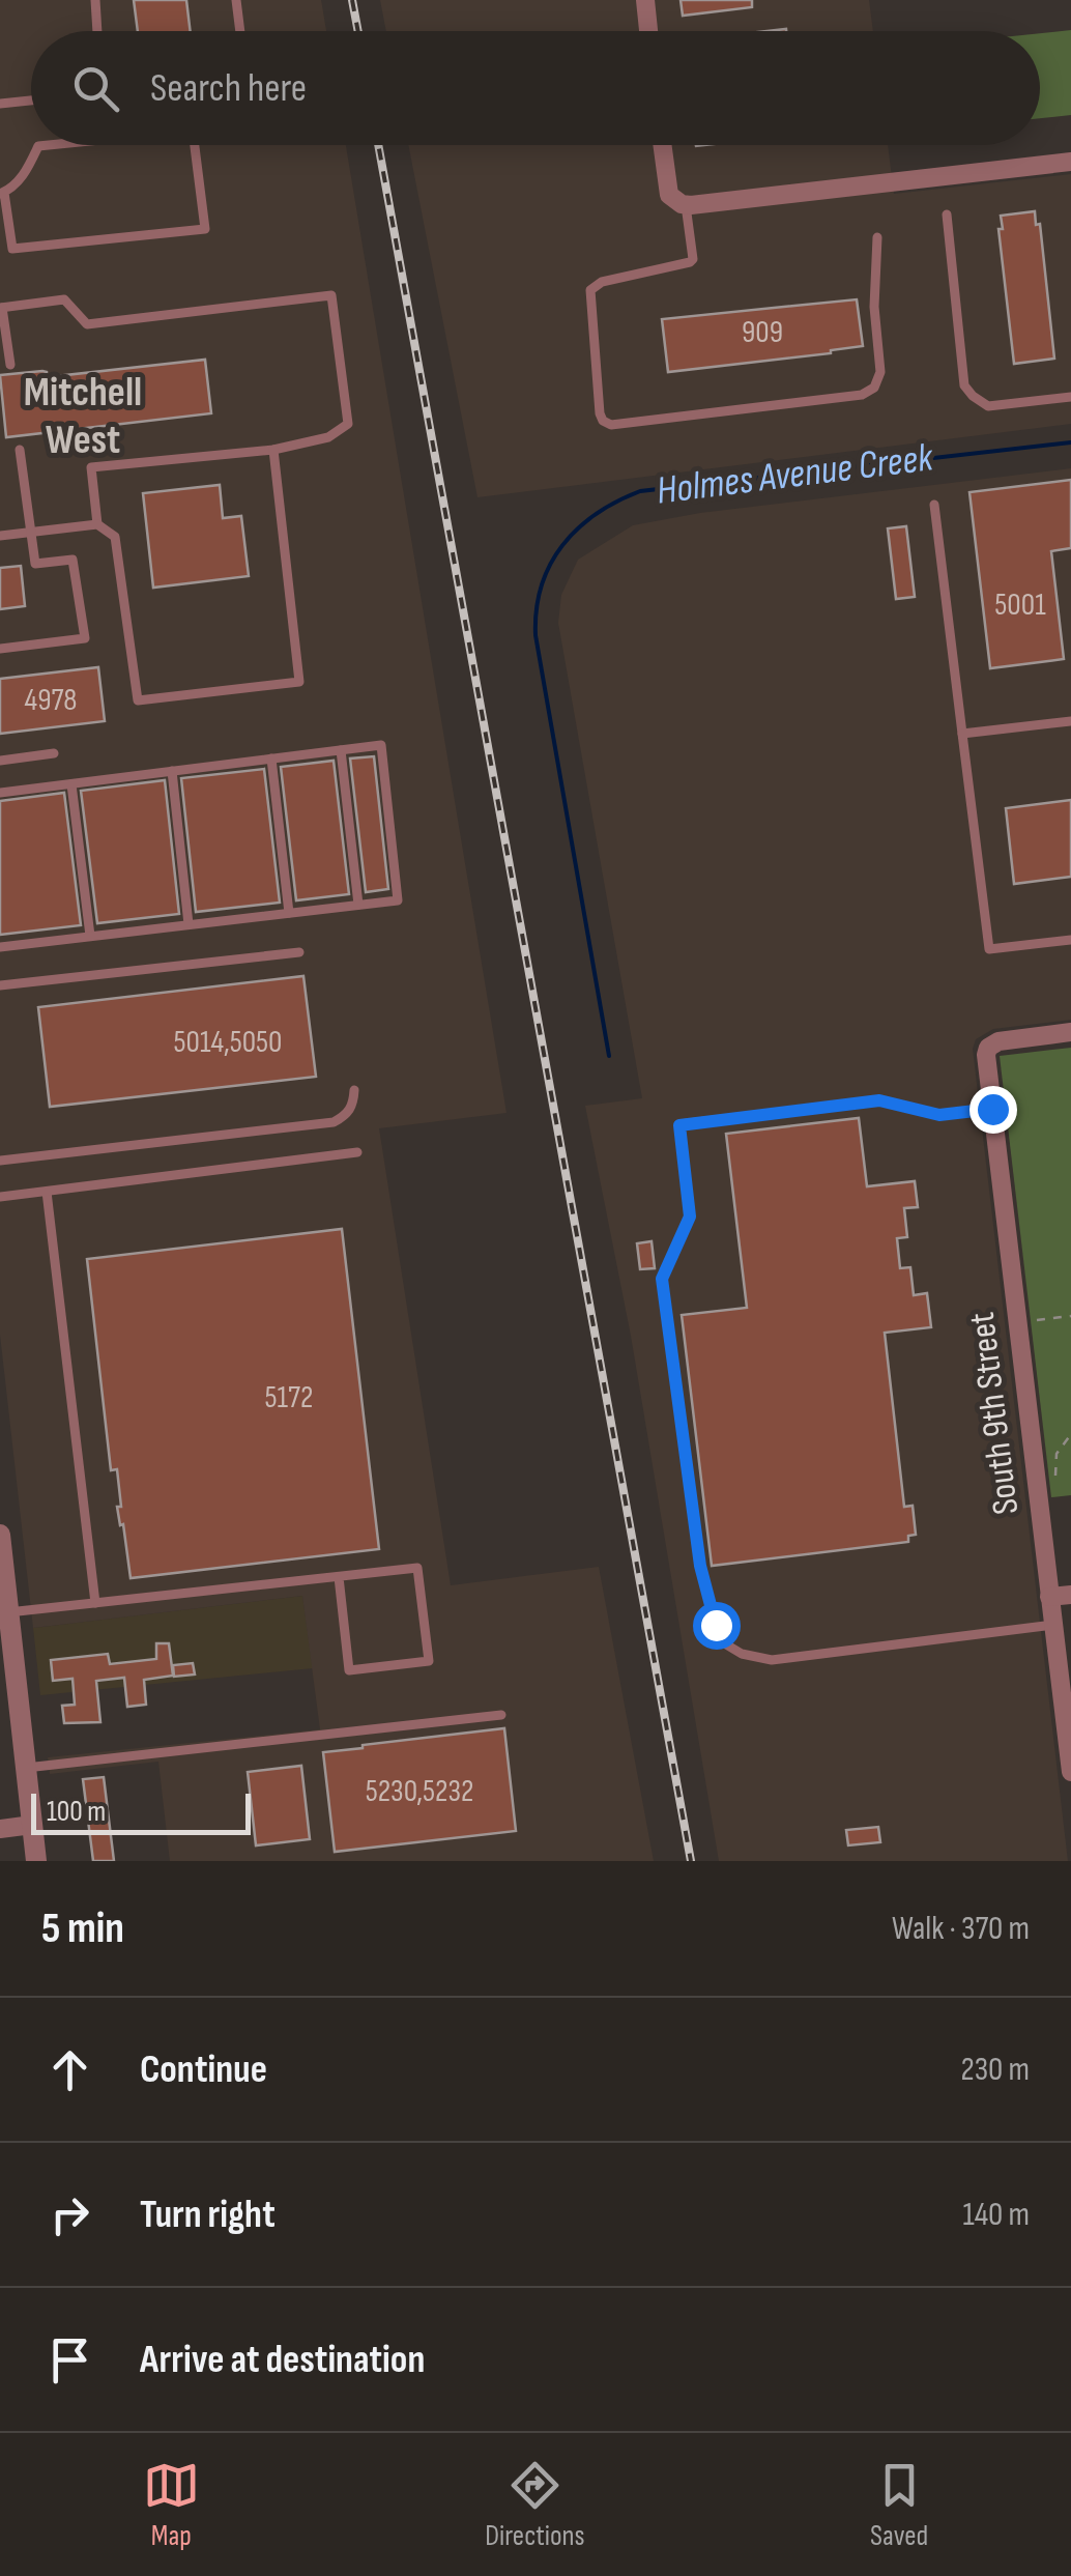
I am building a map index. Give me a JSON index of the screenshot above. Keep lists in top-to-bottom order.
{
  "streets": {
    "street": ["South 9th Street"]
  },
  "districts": ["Mitchell West"],
  "water": ["Holmes Avenue Creek"],
  "house_numbers": [
    "909",
    "5001",
    "4978",
    "5014,5050",
    "5172",
    "5230,5232"
  ],
  "scale_bar": "100 m",
  "page": {
    "search": "Search here",
    "scale": "100 m",
    "heading": ["5 min", "Walk · 370 m"],
    "list": [
      ["Continue", "230 m"],
      ["Turn right", "140 m"],
      "Arrive at destination"
    ],
    "nav": ["Map", "Directions", "Saved"]
  }
}
